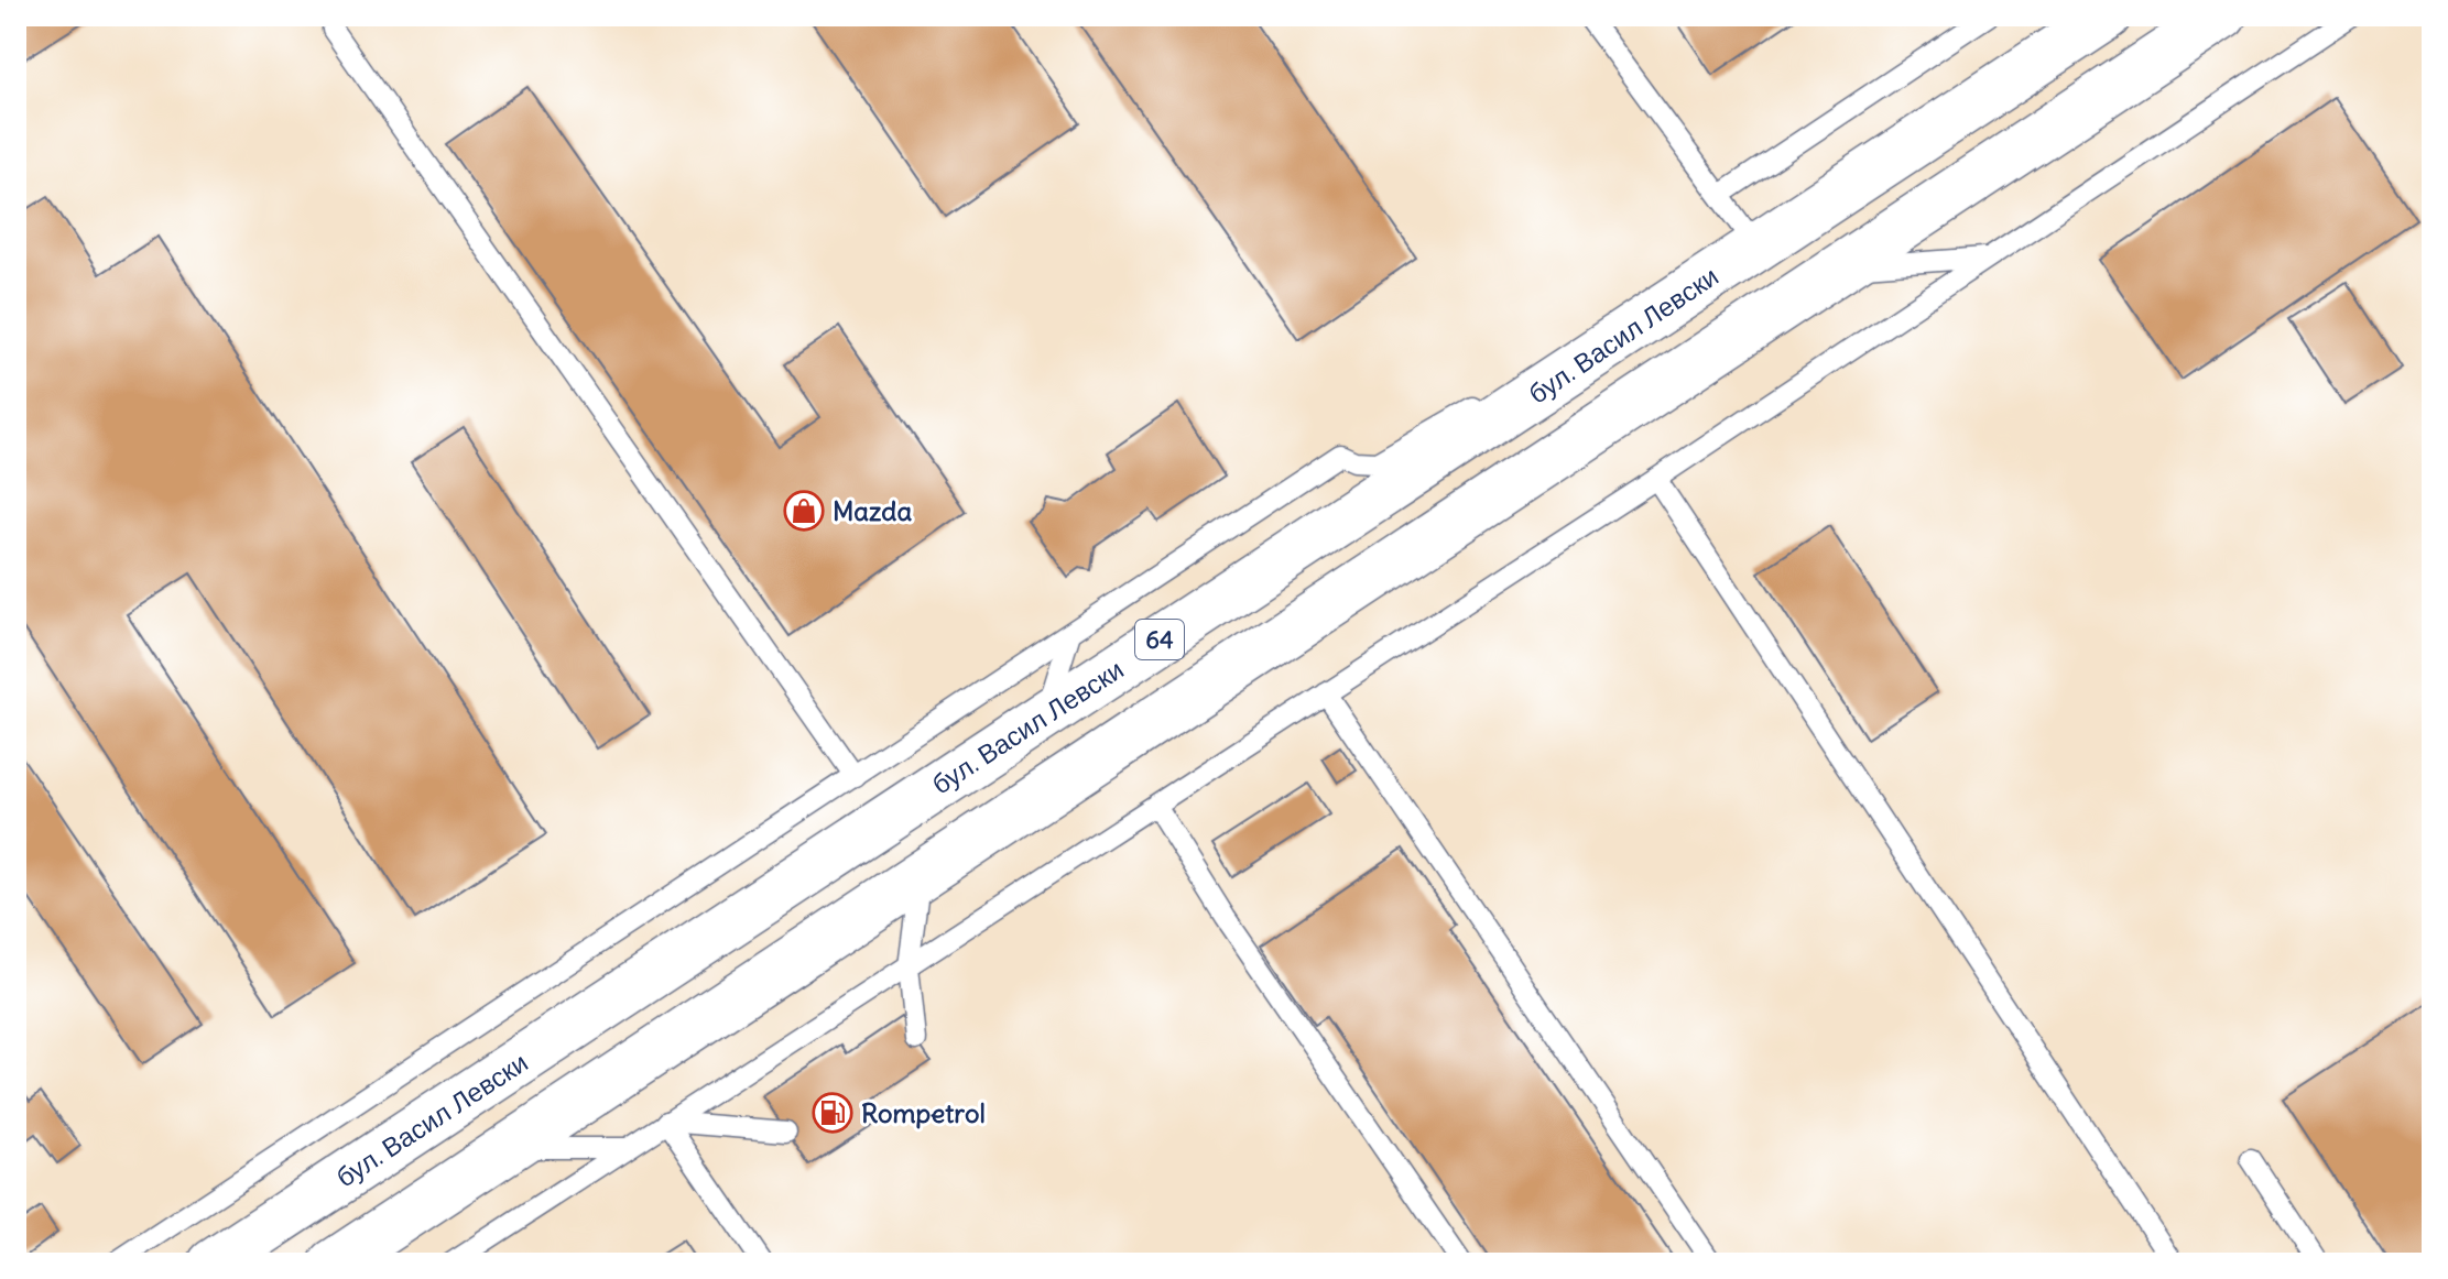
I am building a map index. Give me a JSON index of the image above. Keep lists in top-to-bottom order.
{
  "streets": {
    "main road": ["бул. Васил Левски", "64"]
  },
  "places": {
    "shop": ["Mazda"],
    "fuel station": ["Rompetrol"]
  }
}
